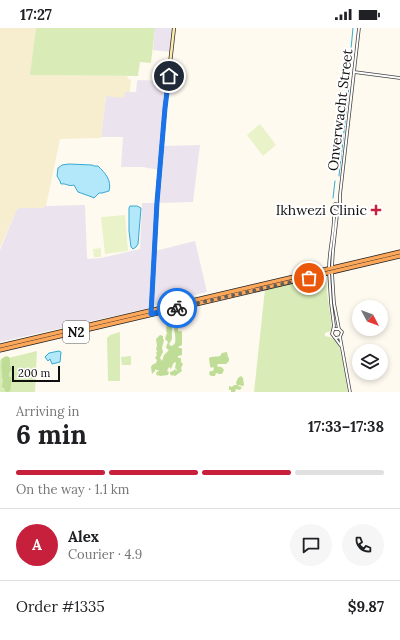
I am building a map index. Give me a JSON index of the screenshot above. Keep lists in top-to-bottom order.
{
  "streets": {
    "highway": ["N2"],
    "street": ["Onverwacht Street"]
  },
  "places": {
    "health": ["Ikhwezi Clinic"]
  },
  "scale_bar": "200 m",
  "north": "bottom right",
  "page": {
    "status": "17:27",
    "scale": "200 m",
    "heading": ["6 min", "Arriving in", "17:33–17:38"],
    "panel": [
      "Alex",
      "Courier · 4.9",
      "Order #1335",
      "$9.87"
    ],
    "bar": "On the way · 1.1 km",
    "round": "A"
  }
}
